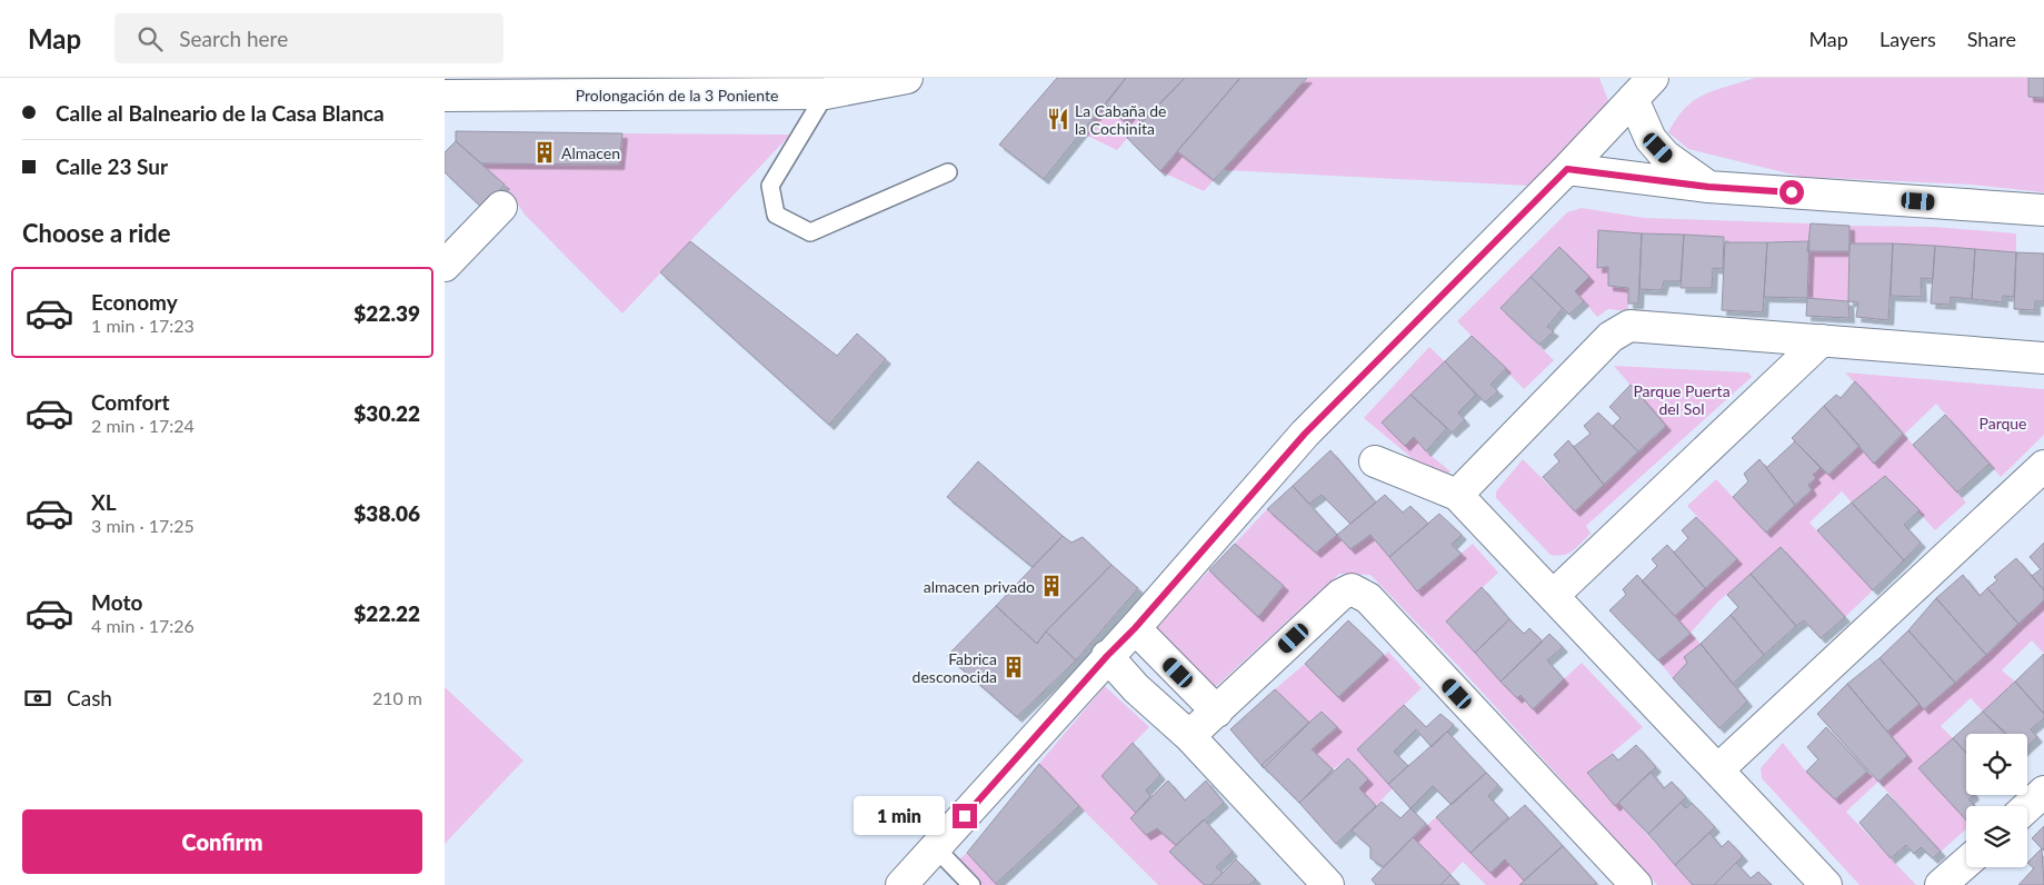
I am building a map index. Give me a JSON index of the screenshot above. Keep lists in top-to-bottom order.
{
  "streets": {
    "street": ["Prolongación de la 3 Poniente"]
  },
  "parks": ["Parque Puerta del Sol", "Parque"],
  "places": {
    "restaurant": ["La Cabaña de la Cochinita"],
    "building": ["Almacen", "almacen privado", "Fabrica desconocida"]
  },
  "page": {
    "header": "Map",
    "search": "Search here",
    "nav": ["Map", "Layers", "Share"],
    "banner": ["Calle al Balneario de la Casa Blanca", "Calle 23 Sur"],
    "heading": "Choose a ride",
    "list": [
      {
        "name": "Economy",
        "note": "1 min · 17:23",
        "value": "$22.39"
      },
      {
        "name": "Comfort",
        "note": "2 min · 17:24",
        "value": "$30.22"
      },
      {
        "name": "XL",
        "note": "3 min · 17:25",
        "value": "$38.06"
      },
      {
        "name": "Moto",
        "note": "4 min · 17:26",
        "value": "$22.22"
      }
    ],
    "pay": ["Cash", "210 m"],
    "bubble": "1 min",
    "buttons": "Confirm"
  }
}
